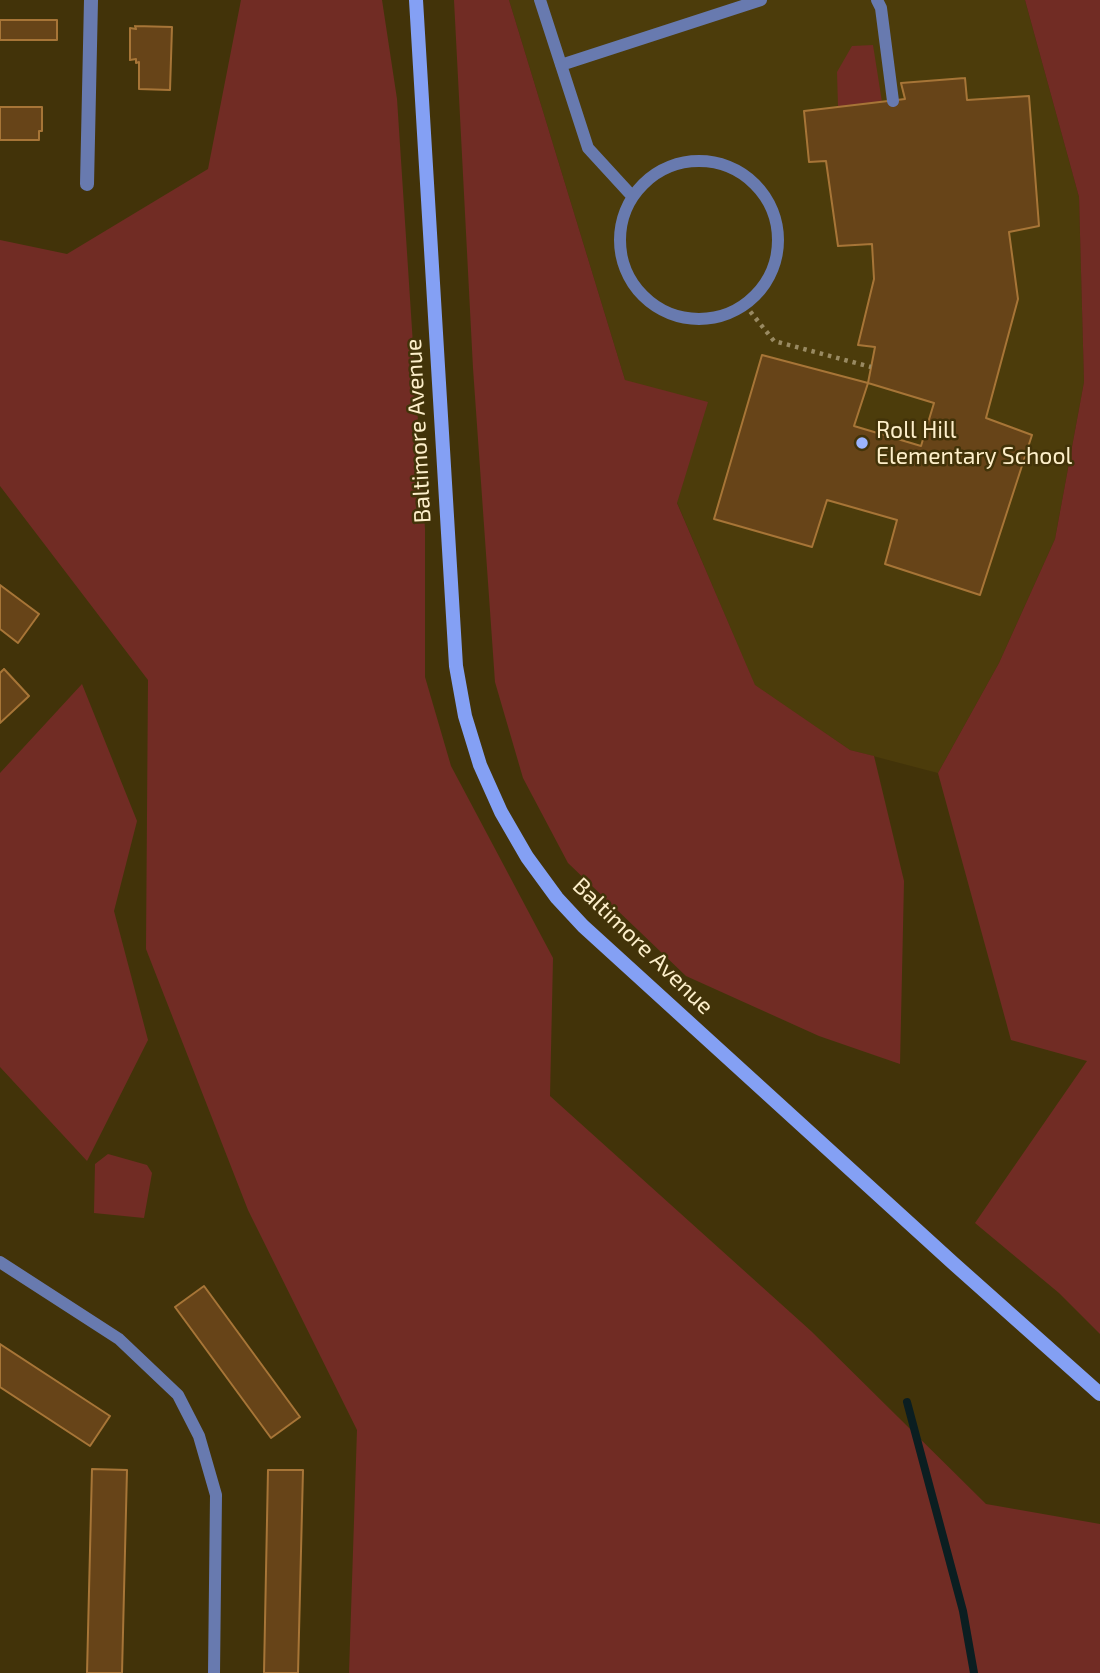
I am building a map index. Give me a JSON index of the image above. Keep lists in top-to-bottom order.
{
  "streets": {
    "street": ["Baltimore Avenue"]
  },
  "places": ["Roll Hill Elementary School"]
}
